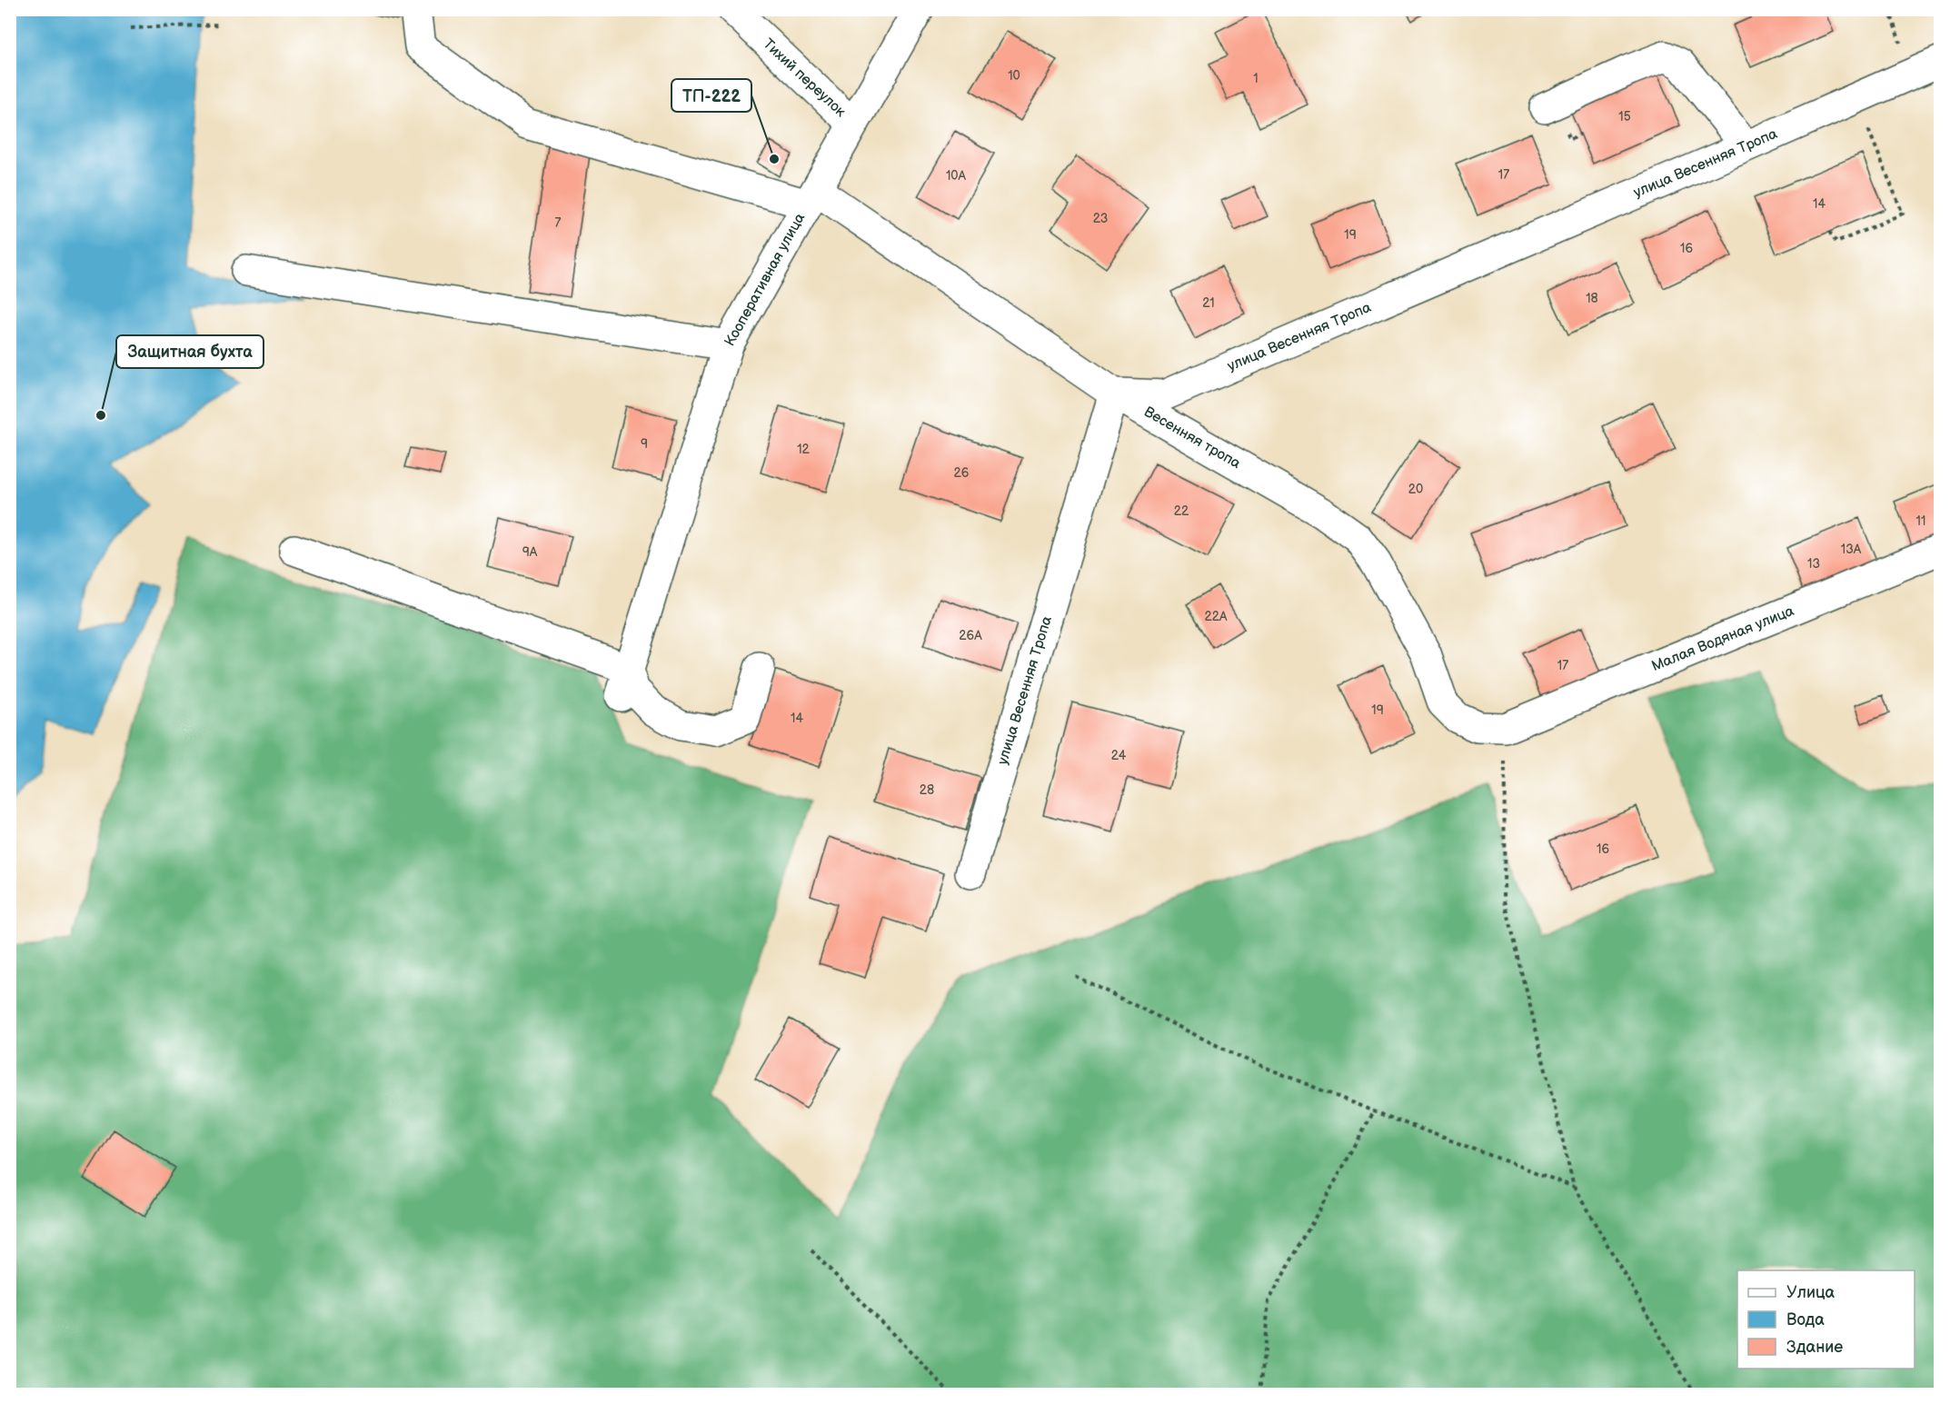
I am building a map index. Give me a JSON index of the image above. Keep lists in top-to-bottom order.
{
  "streets": {
    "street": [
      "Тихий переулок",
      "улица Весенняя Тропа",
      "Кооперативная улица",
      "Весенняя тропа",
      "Малая Водяная улица"
    ]
  },
  "crossings": [
    ["Тихий переулок", "Кооперативная улица"],
    ["улица Весенняя Тропа", "Весенняя тропа"],
    ["Кооперативная улица", "Весенняя тропа"],
    ["Весенняя тропа", "Малая Водяная улица"]
  ],
  "places": ["ТП-222", "Защитная бухта"],
  "house_numbers": [
    "10",
    "1",
    "15",
    "17",
    "10А",
    "14",
    "23",
    "7",
    "19",
    "16",
    "18",
    "21",
    "9",
    "12",
    "26",
    "20",
    "22",
    "11",
    "13А",
    "9А",
    "13",
    "22А",
    "26А",
    "17",
    "19",
    "14",
    "24",
    "28",
    "16"
  ],
  "legend": ["Улица", "Вода", "Здание"]
}
